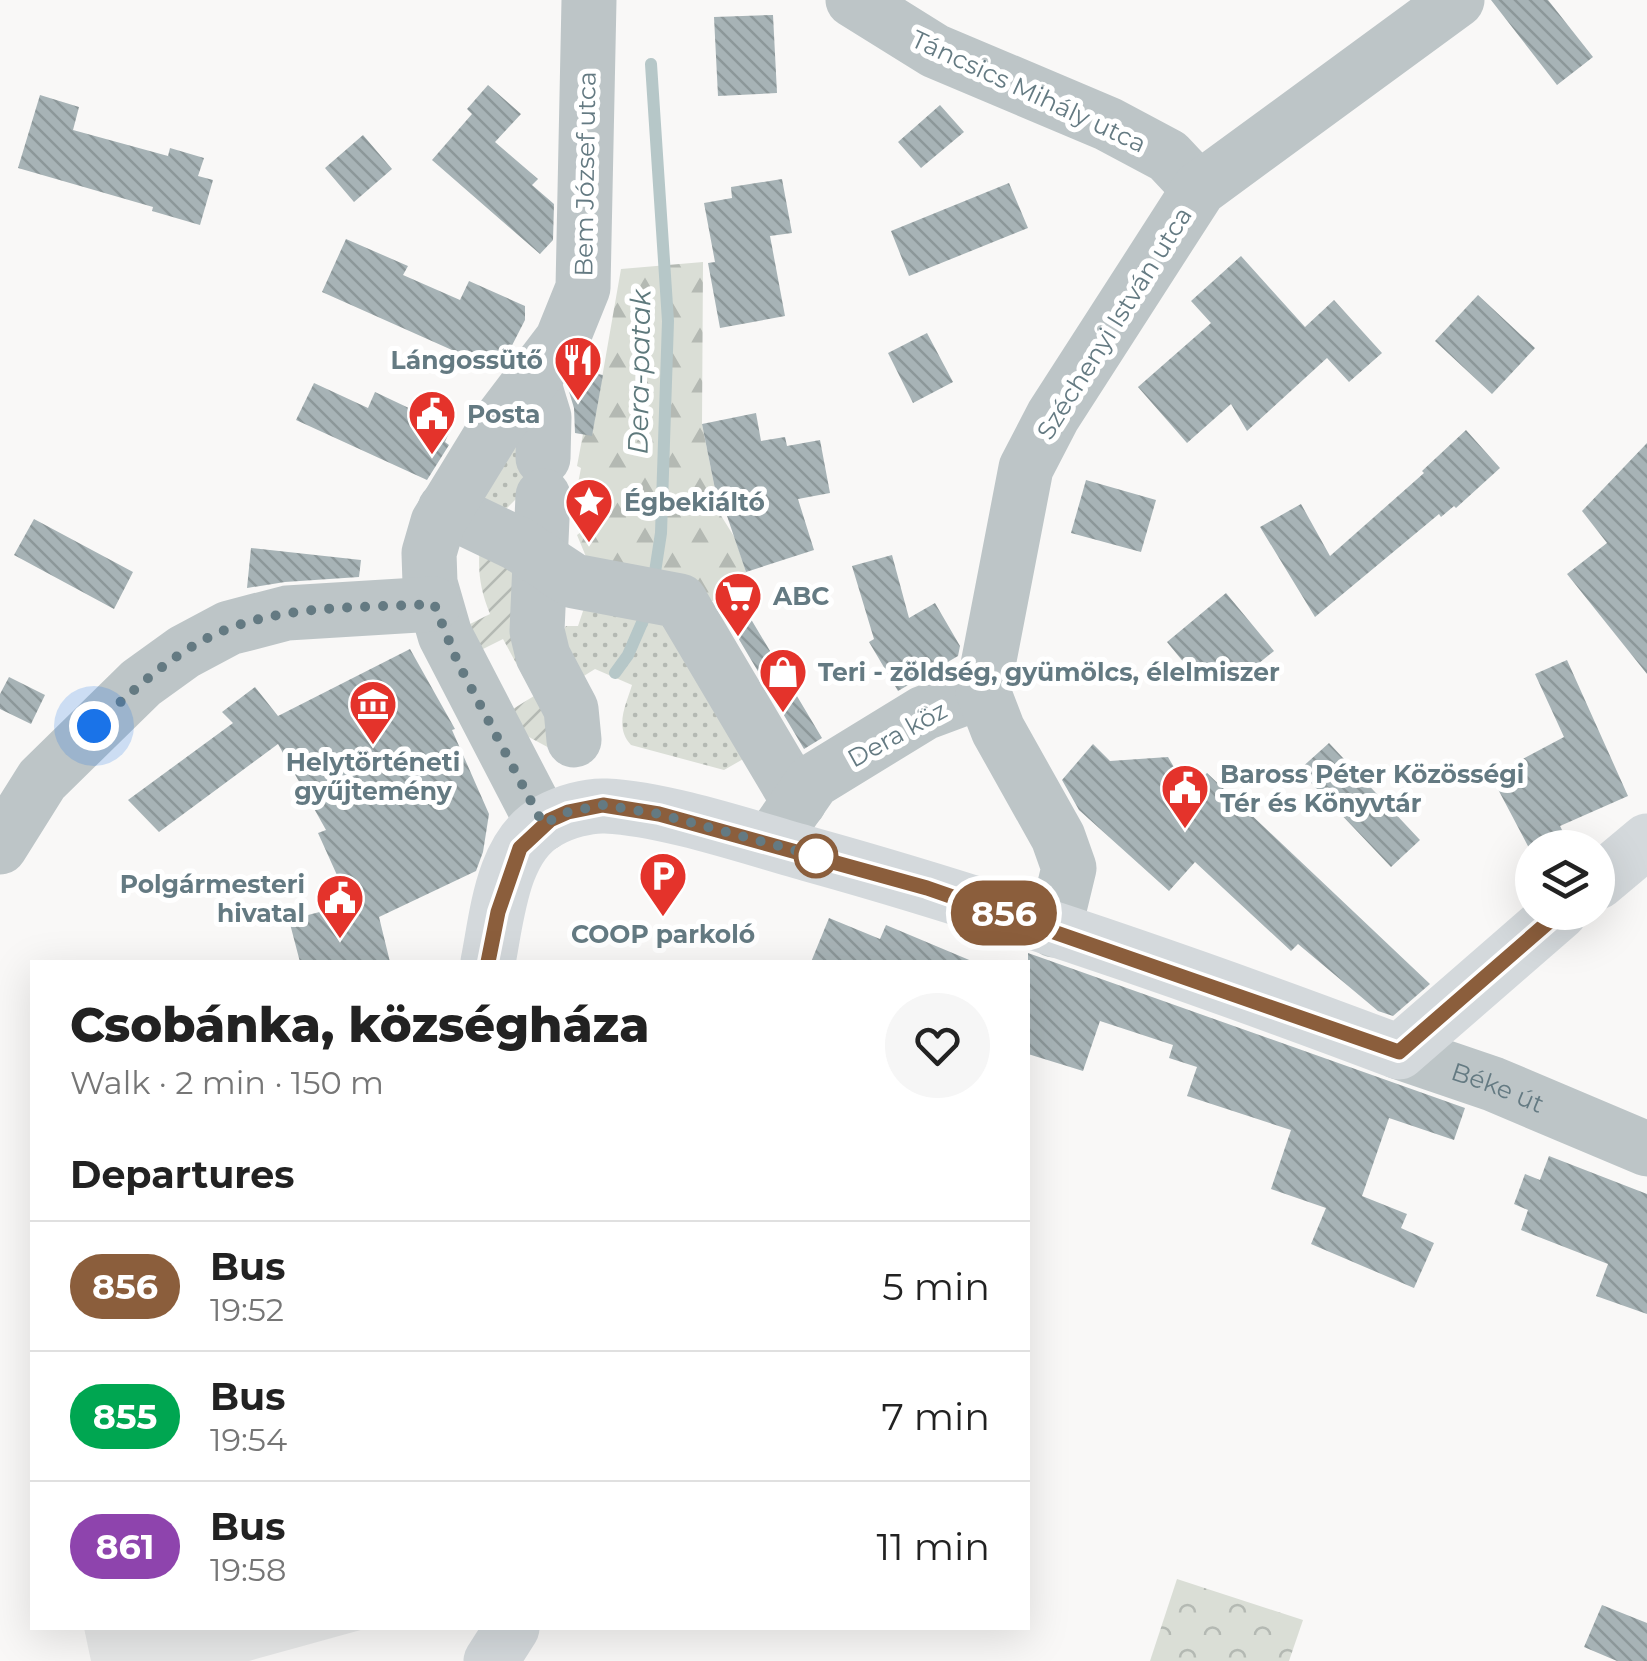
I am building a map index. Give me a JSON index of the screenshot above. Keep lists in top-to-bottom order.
{
  "streets": {
    "main road": ["Béke út"],
    "street": [
      "Táncsics Mihály utca",
      "Bem József utca",
      "Széchenyi István utca",
      "Dera köz"
    ]
  },
  "crossings": [
    ["Táncsics Mihály utca", "Széchenyi István utca"],
    ["Bem József utca", "Béke út"],
    ["Széchenyi István utca", "Dera köz"],
    ["Dera köz", "Béke út"]
  ],
  "water": ["Dera-patak"],
  "places": {
    "restaurant": ["Lángossütő"],
    "public building": ["Posta", "Baross Péter Közösségi Tér és Könyvtár", "Polgármesteri hivatal"],
    "place": ["Égbekiáltó"],
    "supermarket": ["ABC"],
    "shop": ["Teri - zöldség, gyümölcs, élelmiszer"],
    "museum": ["Helytörténeti gyűjtemény"],
    "parking": ["COOP parkoló"]
  },
  "lines": ["bus line 856"],
  "page": {
    "on_map": "856",
    "heading": [
      ["Csobánka, községháza", "Walk · 2 min · 150 m"],
      "Departures"
    ],
    "list": [
      {
        "mark": "856",
        "name": "Bus",
        "note": "19:52",
        "value": "5 min"
      },
      {
        "mark": "855",
        "name": "Bus",
        "note": "19:54",
        "value": "7 min"
      },
      {
        "mark": "861",
        "name": "Bus",
        "note": "19:58",
        "value": "11 min"
      }
    ]
  }
}
